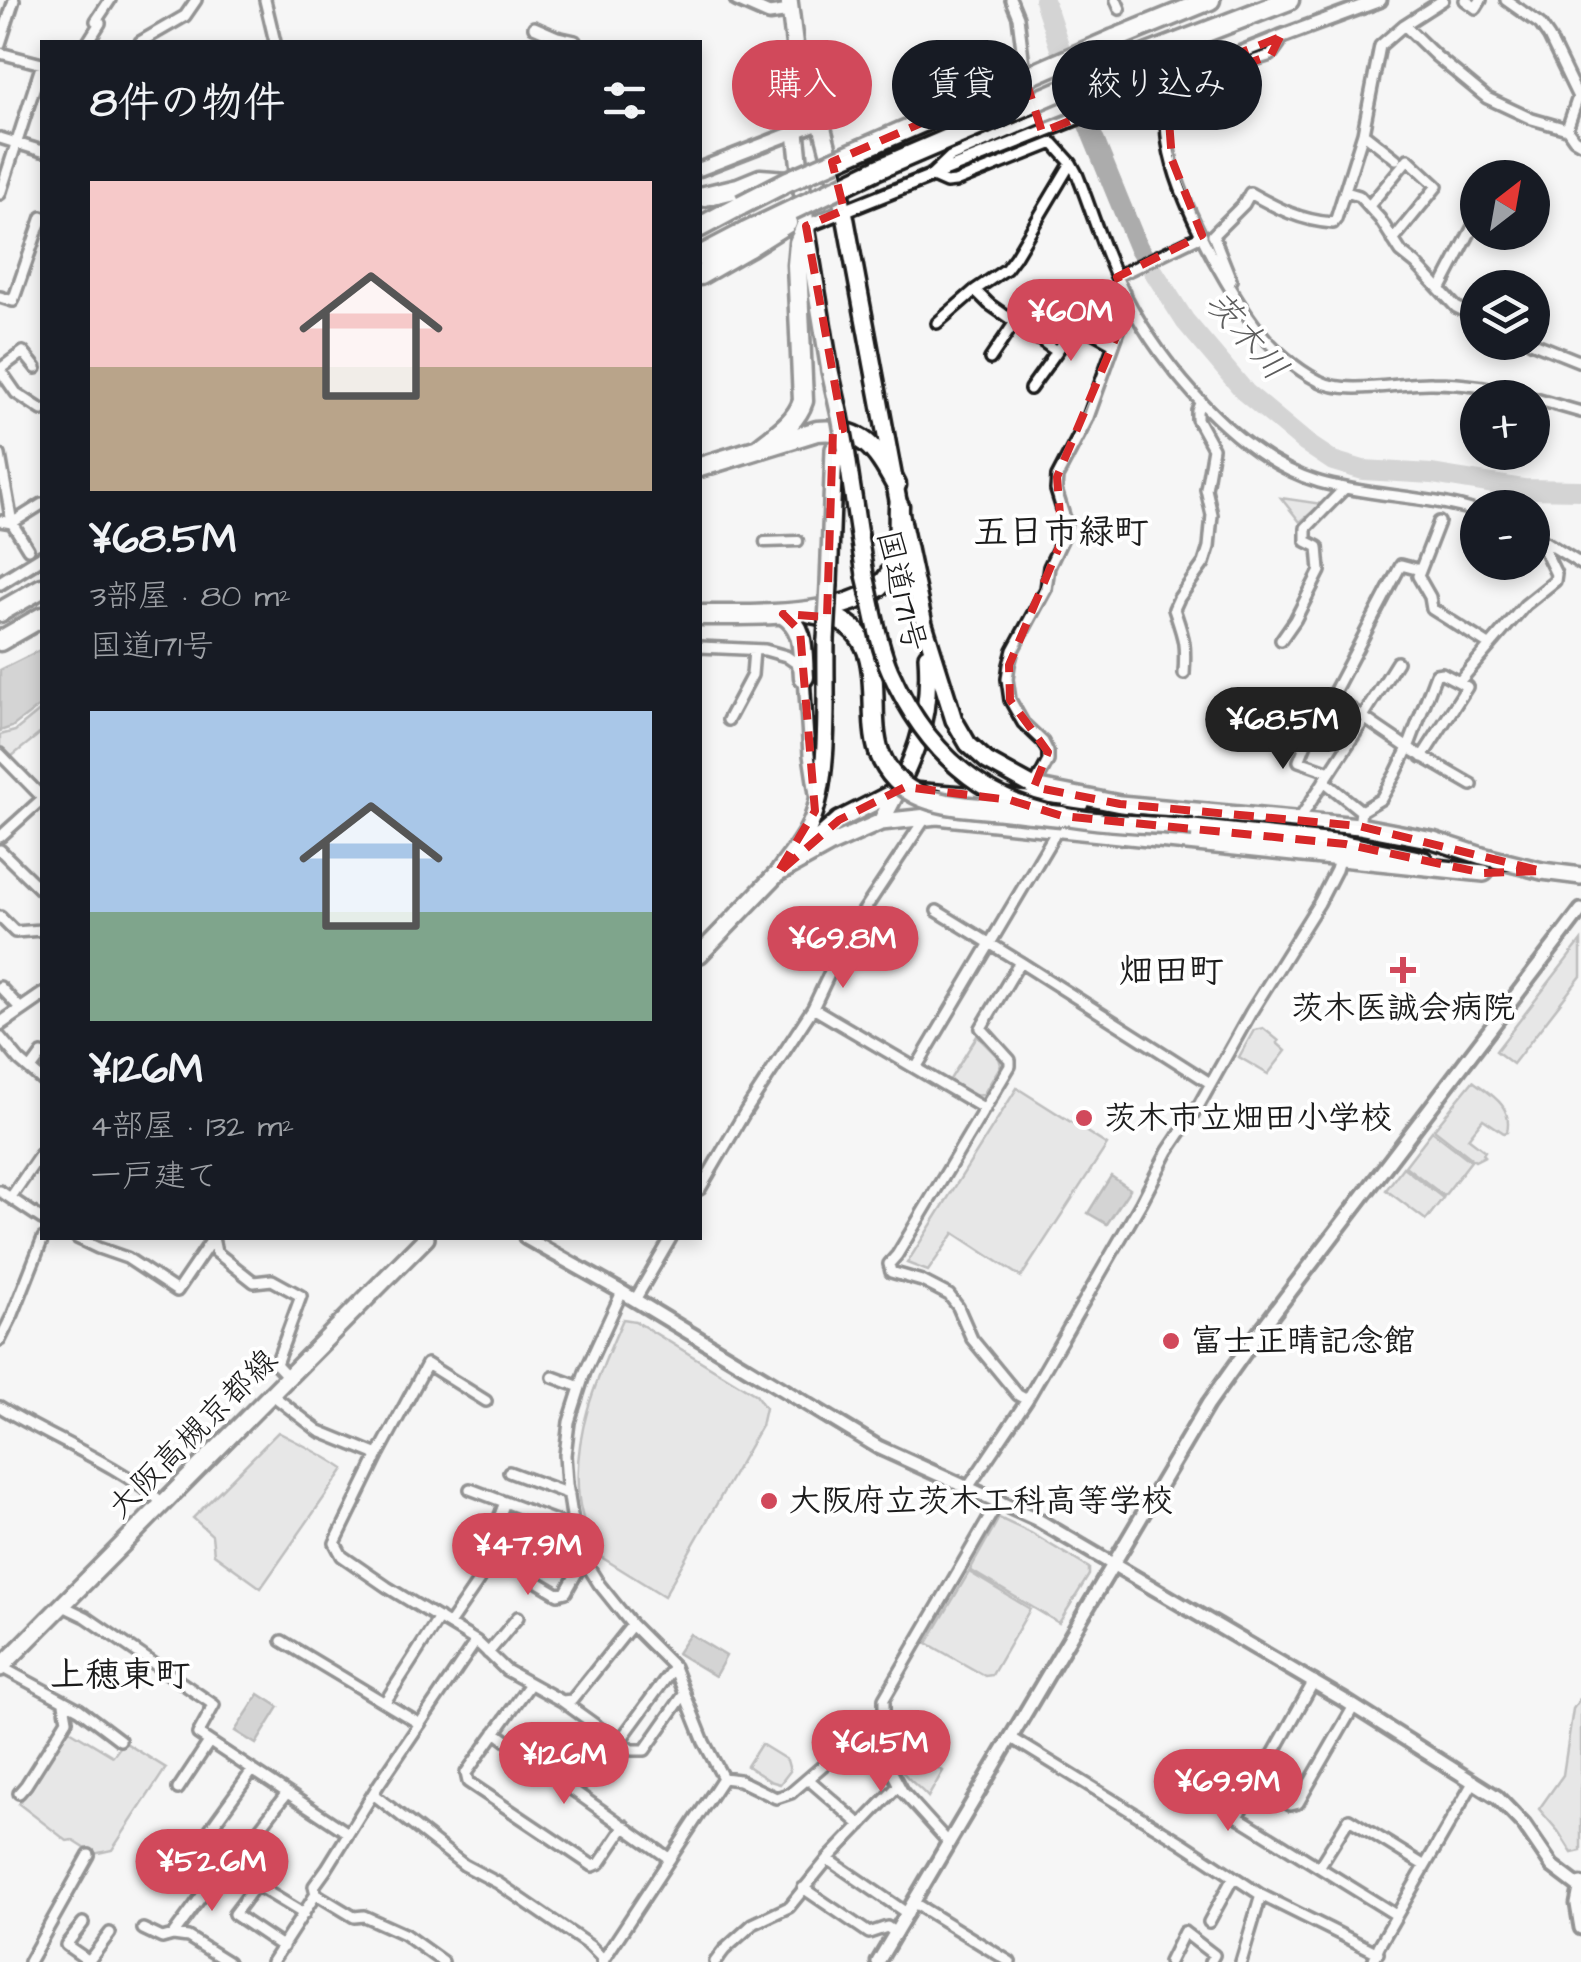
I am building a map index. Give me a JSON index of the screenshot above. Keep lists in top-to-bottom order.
{
  "streets": {
    "main road": ["国道171号", "大阪高槻京都線"]
  },
  "districts": ["五日市緑町", "畑田町", "上穂東町"],
  "water": ["茨木川"],
  "places": {
    "health": ["茨木医誠会病院"],
    "other": ["茨木市立畑田小学校", "富士正晴記念館", "大阪府立茨木工科高等学校"]
  },
  "north": "top right",
  "page": {
    "chip": ["購入", "賃貸", "絞り込み"],
    "heading": "8件の物件",
    "map_buttons": ["+", "−"],
    "list": [
      {
        "name": "¥68.5M",
        "note": "3部屋 · 80 m² · 国道171号"
      },
      {
        "name": "¥126M",
        "note": "4部屋 · 132 m² · 一戸建て"
      }
    ],
    "price": [
      "¥60M",
      "¥68.5M",
      "¥69.8M",
      "¥47.9M",
      "¥61.5M",
      "¥126M",
      "¥69.9M",
      "¥52.6M"
    ]
  }
}
